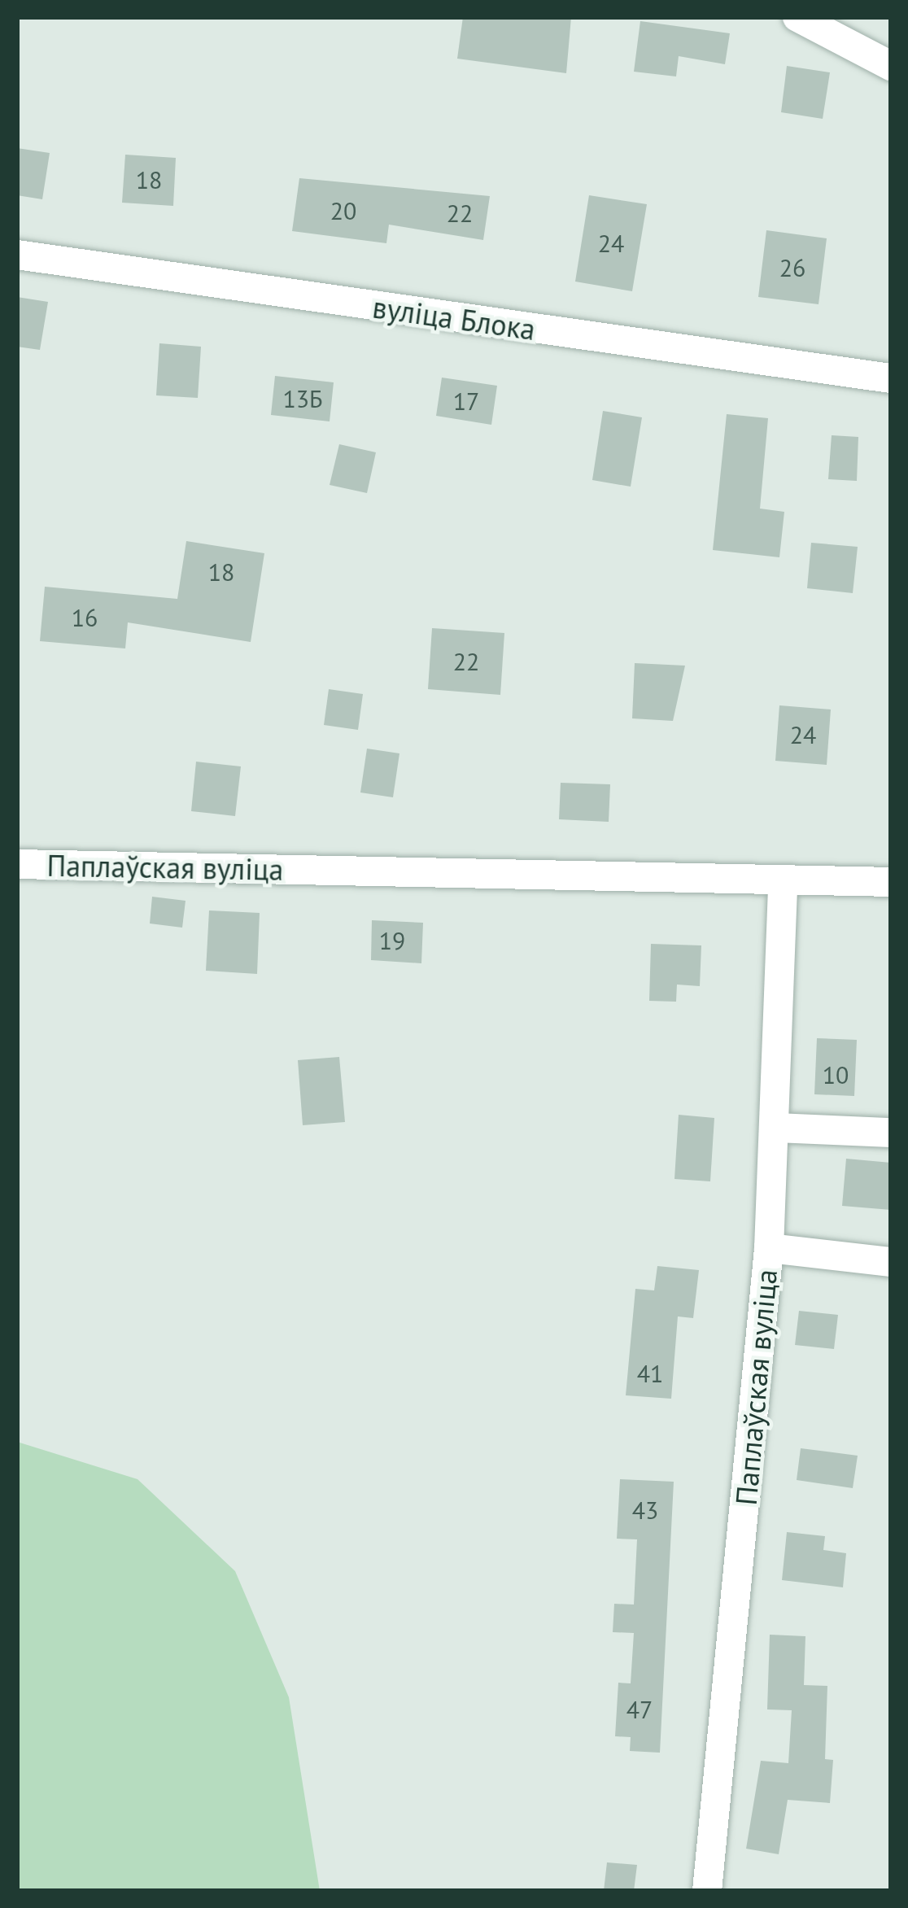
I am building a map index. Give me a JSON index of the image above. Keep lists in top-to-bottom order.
{
  "streets": {
    "street": ["вуліца Блока", "Паплаўская вуліца"]
  },
  "house_numbers": [
    "18",
    "20",
    "22",
    "24",
    "26",
    "13Б",
    "17",
    "18",
    "16",
    "22",
    "24",
    "19",
    "10",
    "41",
    "43",
    "47"
  ]
}
